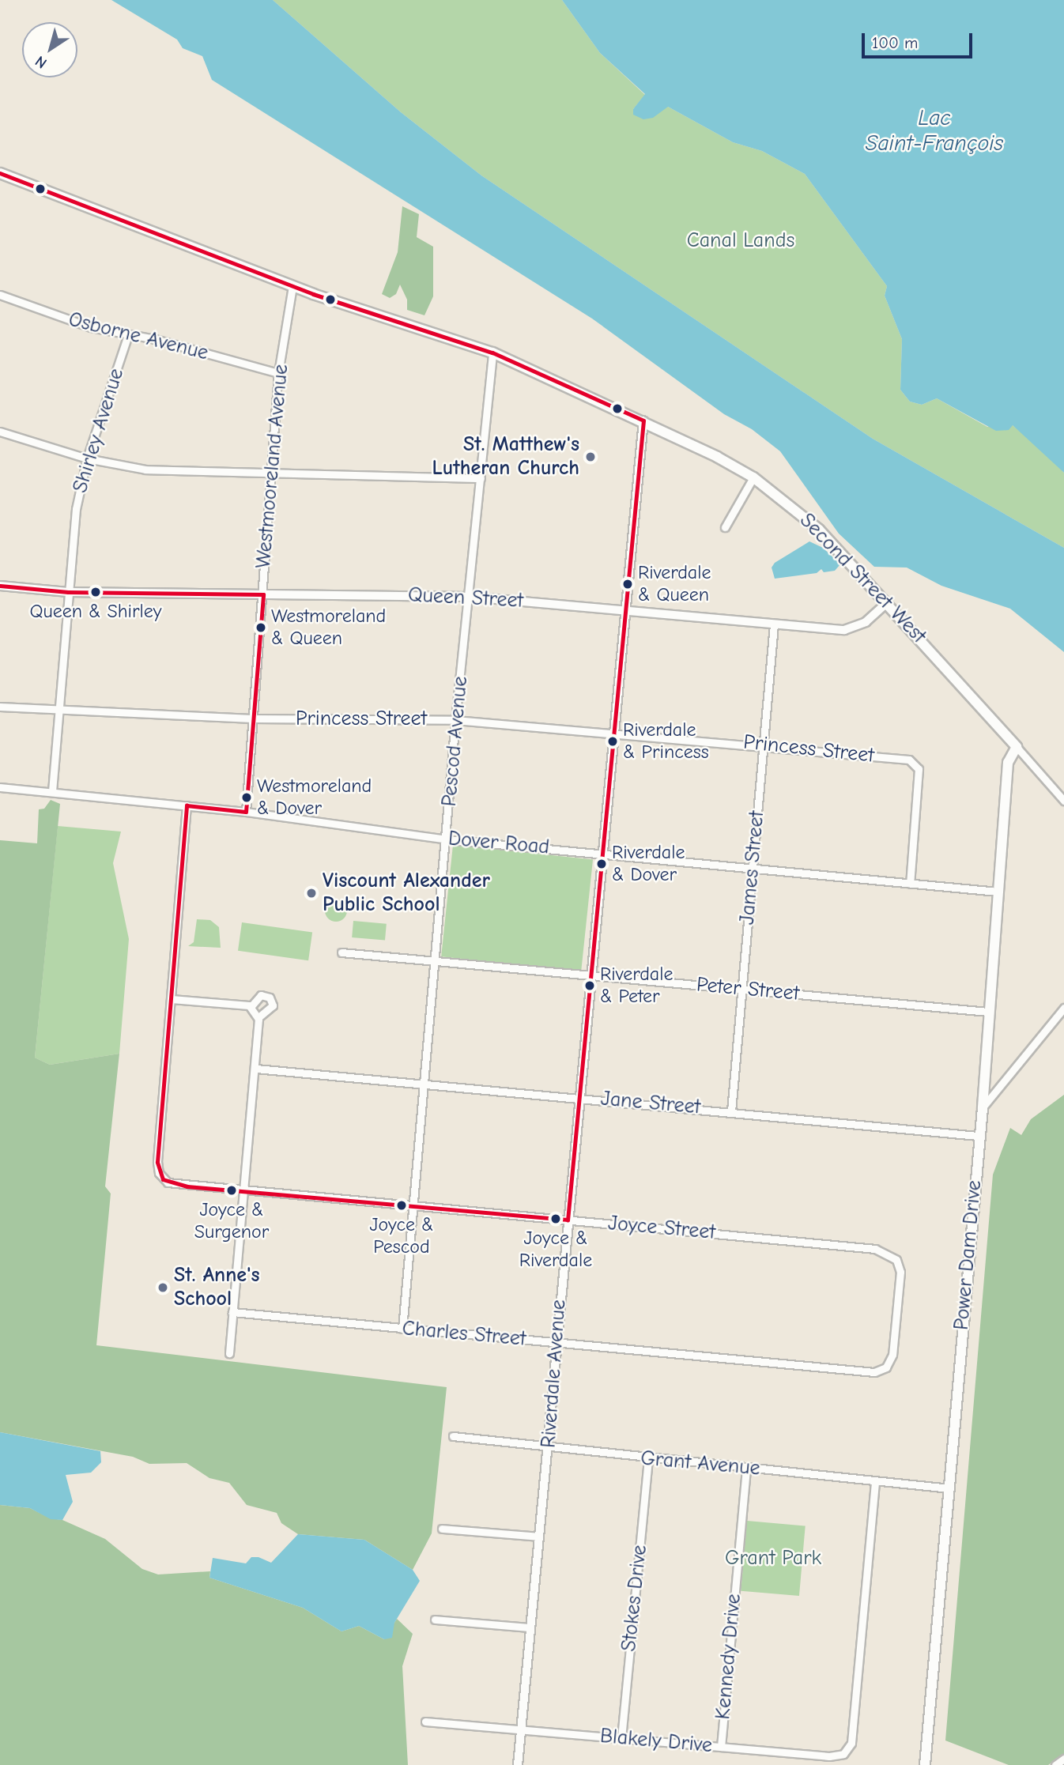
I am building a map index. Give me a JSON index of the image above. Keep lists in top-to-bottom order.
{
  "streets": {
    "main road": ["Second Street West", "Power Dam Drive"],
    "street": [
      "Osborne Avenue",
      "Shirley Avenue",
      "Westmooreland Avenue",
      "Queen Street",
      "Princess Street",
      "Pescod Avenue",
      "Dover Road",
      "James Street",
      "Peter Street",
      "Jane Street",
      "Joyce Street",
      "Charles Street",
      "Riverdale Avenue",
      "Grant Avenue",
      "Stokes Drive",
      "Kennedy Drive",
      "Blakely Drive"
    ]
  },
  "crossings": [
    ["Osborne Avenue", "Shirley Avenue"],
    ["Osborne Avenue", "Westmooreland Avenue"],
    ["Shirley Avenue", "Queen Street"],
    ["Shirley Avenue", "Princess Street"],
    ["Shirley Avenue", "Dover Road"],
    ["Westmooreland Avenue", "Second Street West"],
    ["Westmooreland Avenue", "Queen Street"],
    ["Westmooreland Avenue", "Princess Street"],
    ["Westmooreland Avenue", "Dover Road"],
    ["Second Street West", "Queen Street"],
    ["Second Street West", "Pescod Avenue"],
    ["Second Street West", "Power Dam Drive"],
    ["Second Street West", "Riverdale Avenue"],
    ["Queen Street", "Pescod Avenue"],
    ["Queen Street", "James Street"],
    ["Queen Street", "Riverdale Avenue"],
    ["Princess Street", "Pescod Avenue"],
    ["Princess Street", "Dover Road"],
    ["Princess Street", "James Street"],
    ["Princess Street", "Riverdale Avenue"],
    ["Pescod Avenue", "Dover Road"],
    ["Pescod Avenue", "Peter Street"],
    ["Pescod Avenue", "Jane Street"],
    ["Pescod Avenue", "Joyce Street"],
    ["Pescod Avenue", "Charles Street"],
    ["Dover Road", "James Street"],
    ["Dover Road", "Joyce Street"],
    ["Dover Road", "Power Dam Drive"],
    ["Dover Road", "Riverdale Avenue"],
    ["James Street", "Peter Street"],
    ["James Street", "Jane Street"],
    ["Peter Street", "Power Dam Drive"],
    ["Peter Street", "Riverdale Avenue"],
    ["Jane Street", "Power Dam Drive"],
    ["Jane Street", "Riverdale Avenue"],
    ["Joyce Street", "Charles Street"],
    ["Joyce Street", "Riverdale Avenue"],
    ["Power Dam Drive", "Grant Avenue"],
    ["Charles Street", "Riverdale Avenue"],
    ["Riverdale Avenue", "Grant Avenue"],
    ["Riverdale Avenue", "Blakely Drive"],
    ["Grant Avenue", "Stokes Drive"],
    ["Grant Avenue", "Kennedy Drive"],
    ["Grant Avenue", "Blakely Drive"],
    ["Stokes Drive", "Blakely Drive"],
    ["Kennedy Drive", "Blakely Drive"]
  ],
  "water": ["Lac Saint-François"],
  "parks": ["Canal Lands", "Grant Park"],
  "places": [
    "St. Matthew's Lutheran Church",
    "Riverdale & Queen",
    "Queen & Shirley",
    "Westmoreland & Queen",
    "Riverdale & Princess",
    "Westmoreland & Dover",
    "Riverdale & Dover",
    "Viscount Alexander Public School",
    "Riverdale & Peter",
    "Joyce & Surgenor",
    "Joyce & Pescod",
    "Joyce & Riverdale",
    "St. Anne's School"
  ],
  "scale_bar": "100 m",
  "north": "bottom left"
}
